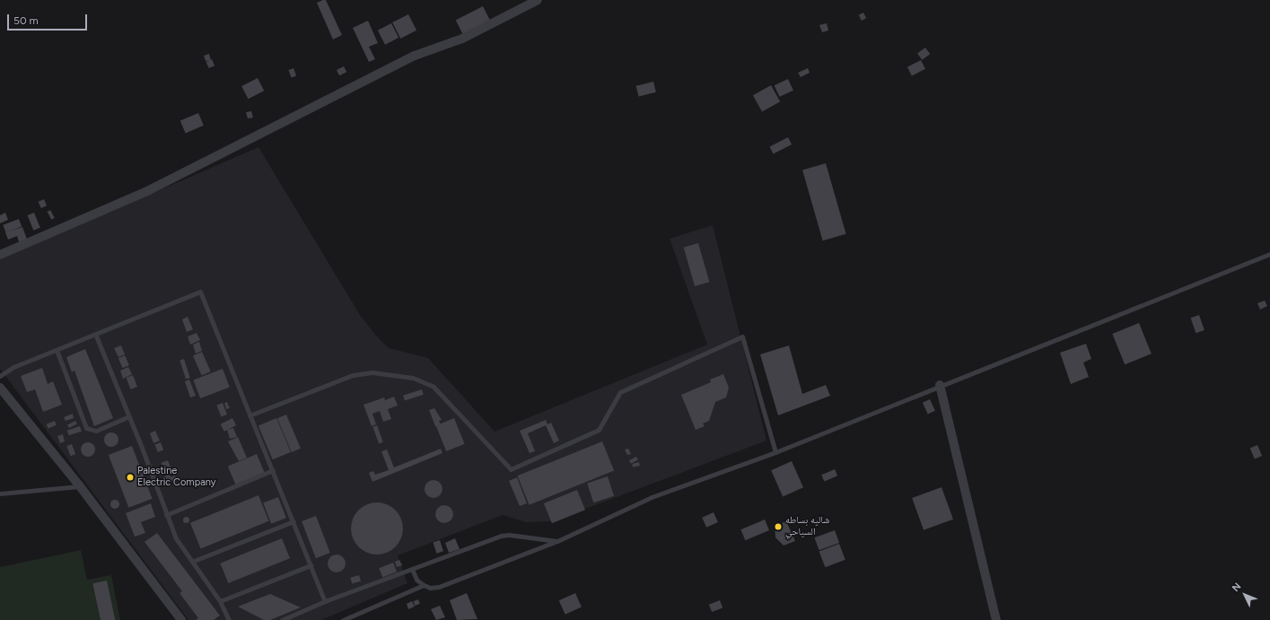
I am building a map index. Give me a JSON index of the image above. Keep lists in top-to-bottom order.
{
  "places": ["Palestine Electric Company", "شاليه بساطه السياحي"],
  "scale_bar": "50 m",
  "north": "top left"
}
